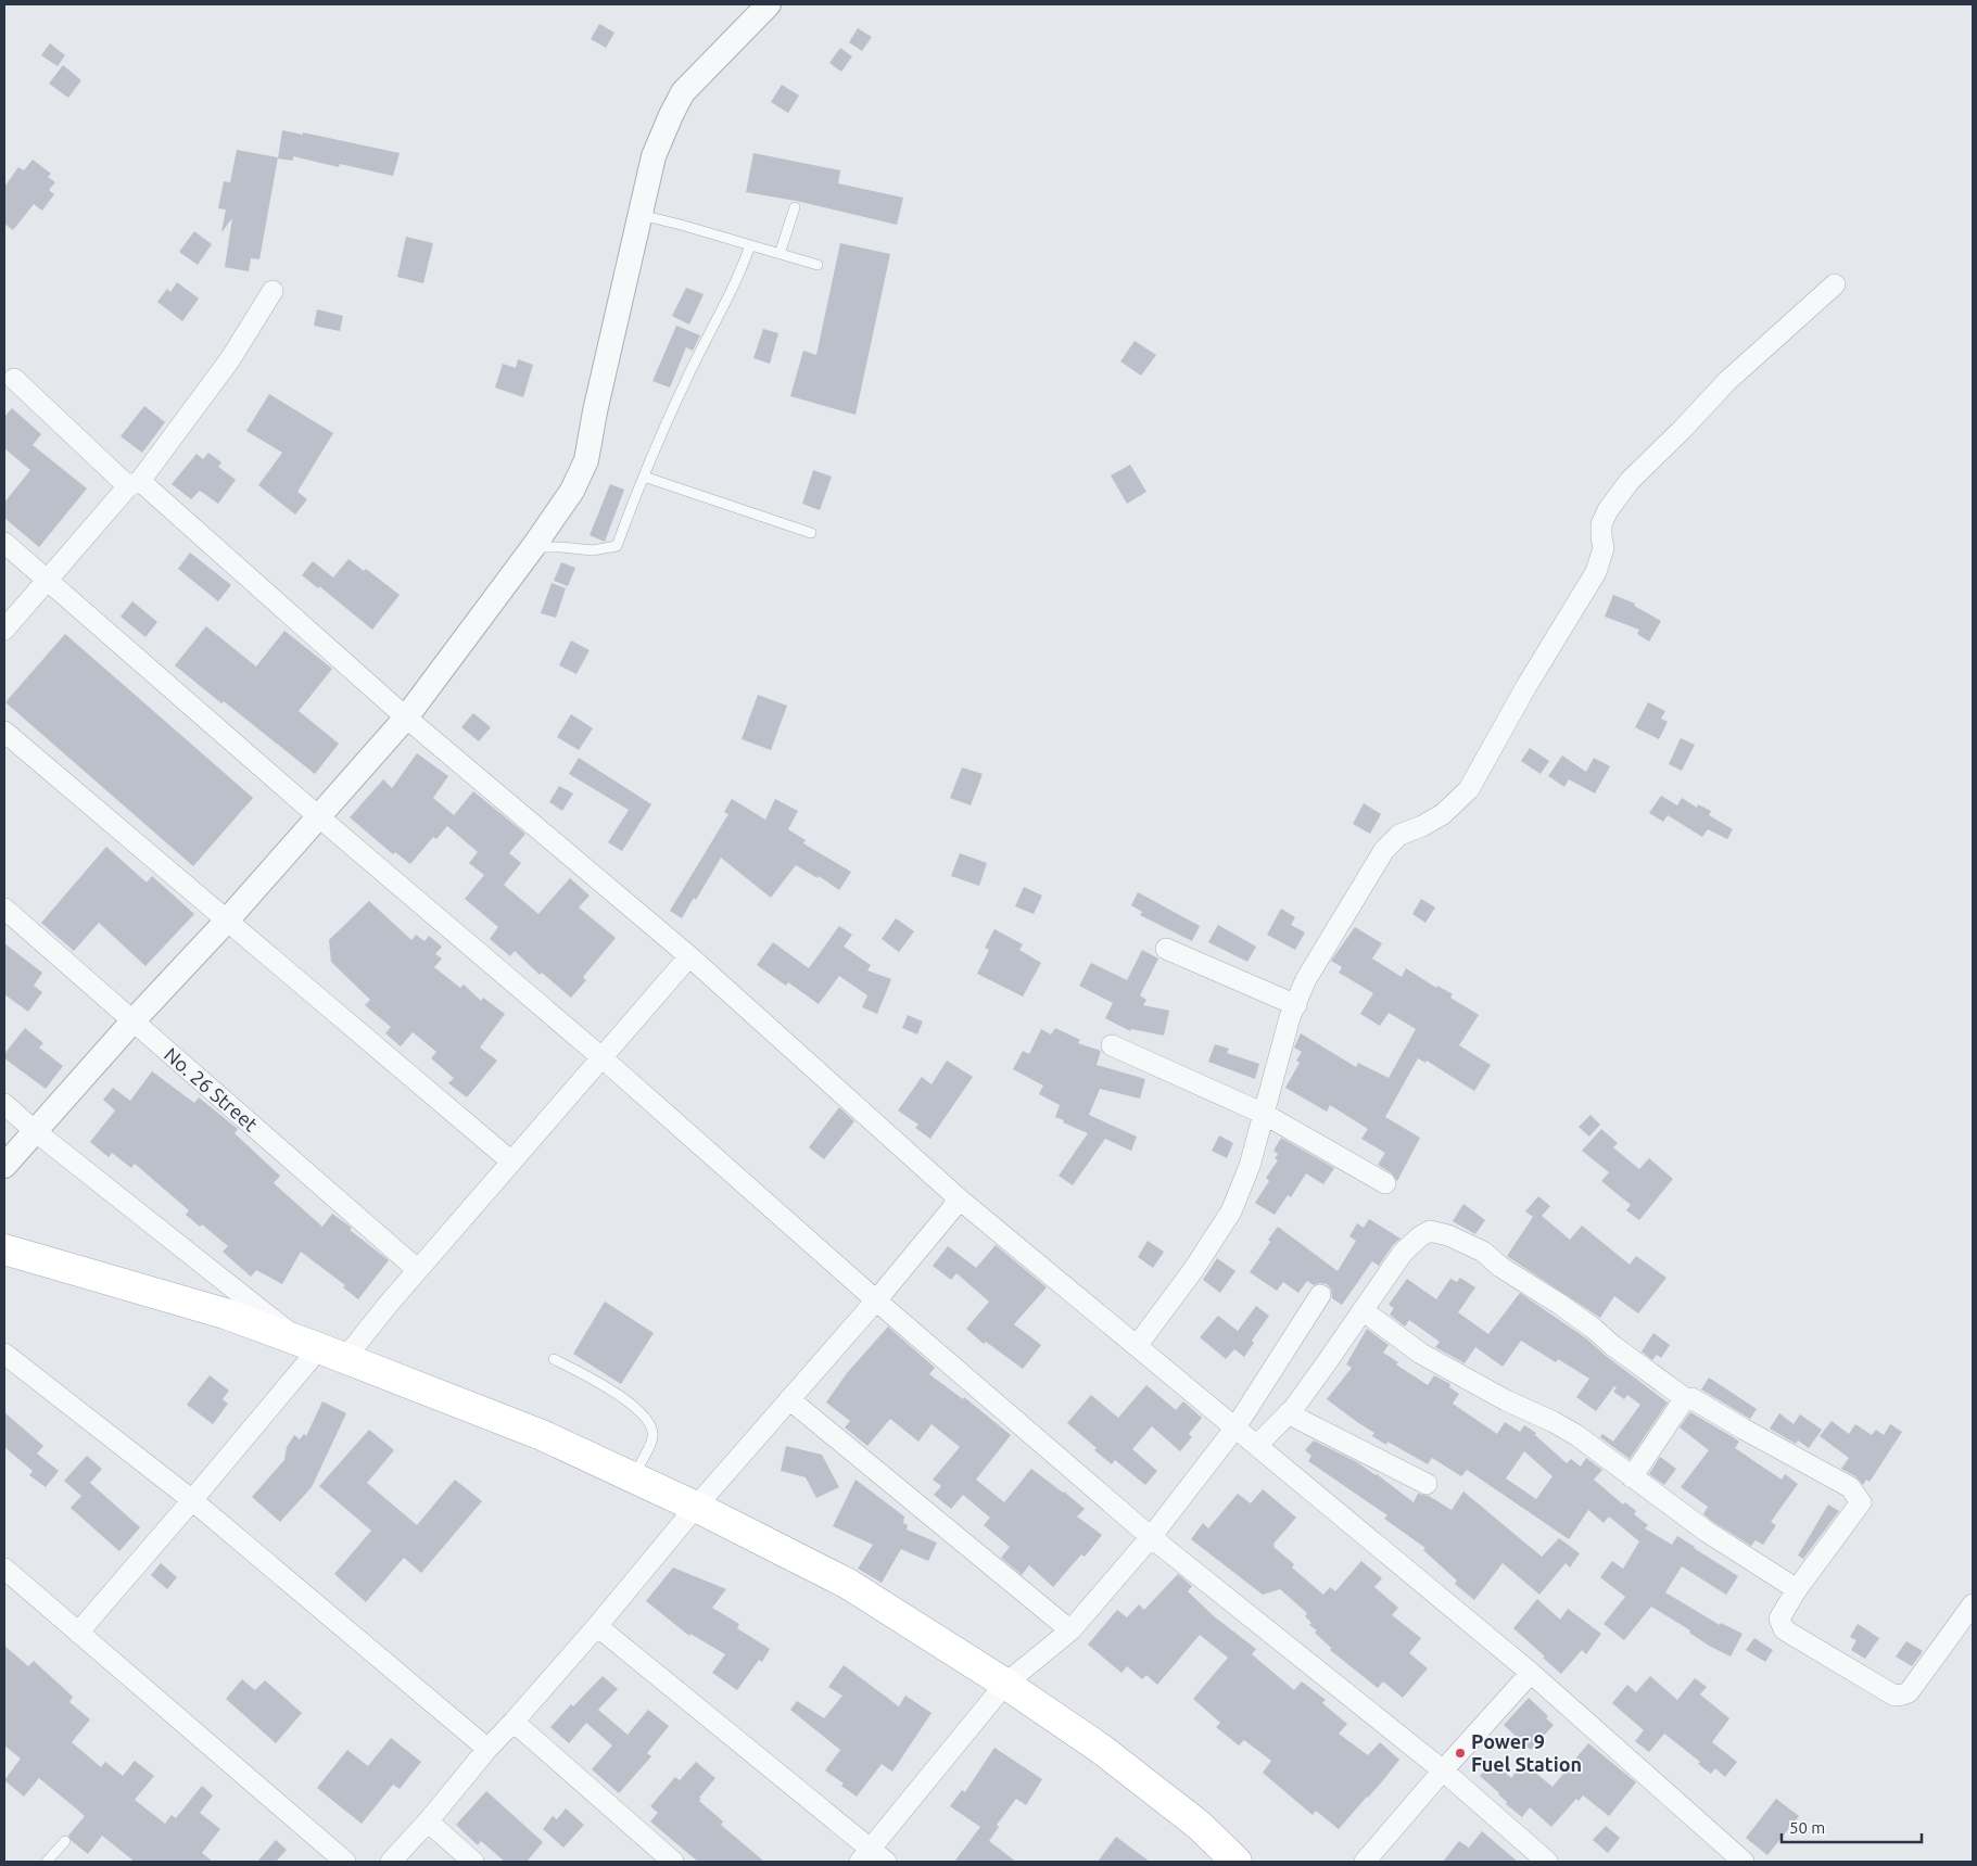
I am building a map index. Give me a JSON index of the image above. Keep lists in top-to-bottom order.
{
  "streets": {
    "street": ["No. 26 Street"]
  },
  "places": ["Power 9 Fuel Station"],
  "scale_bar": "50 m"
}
